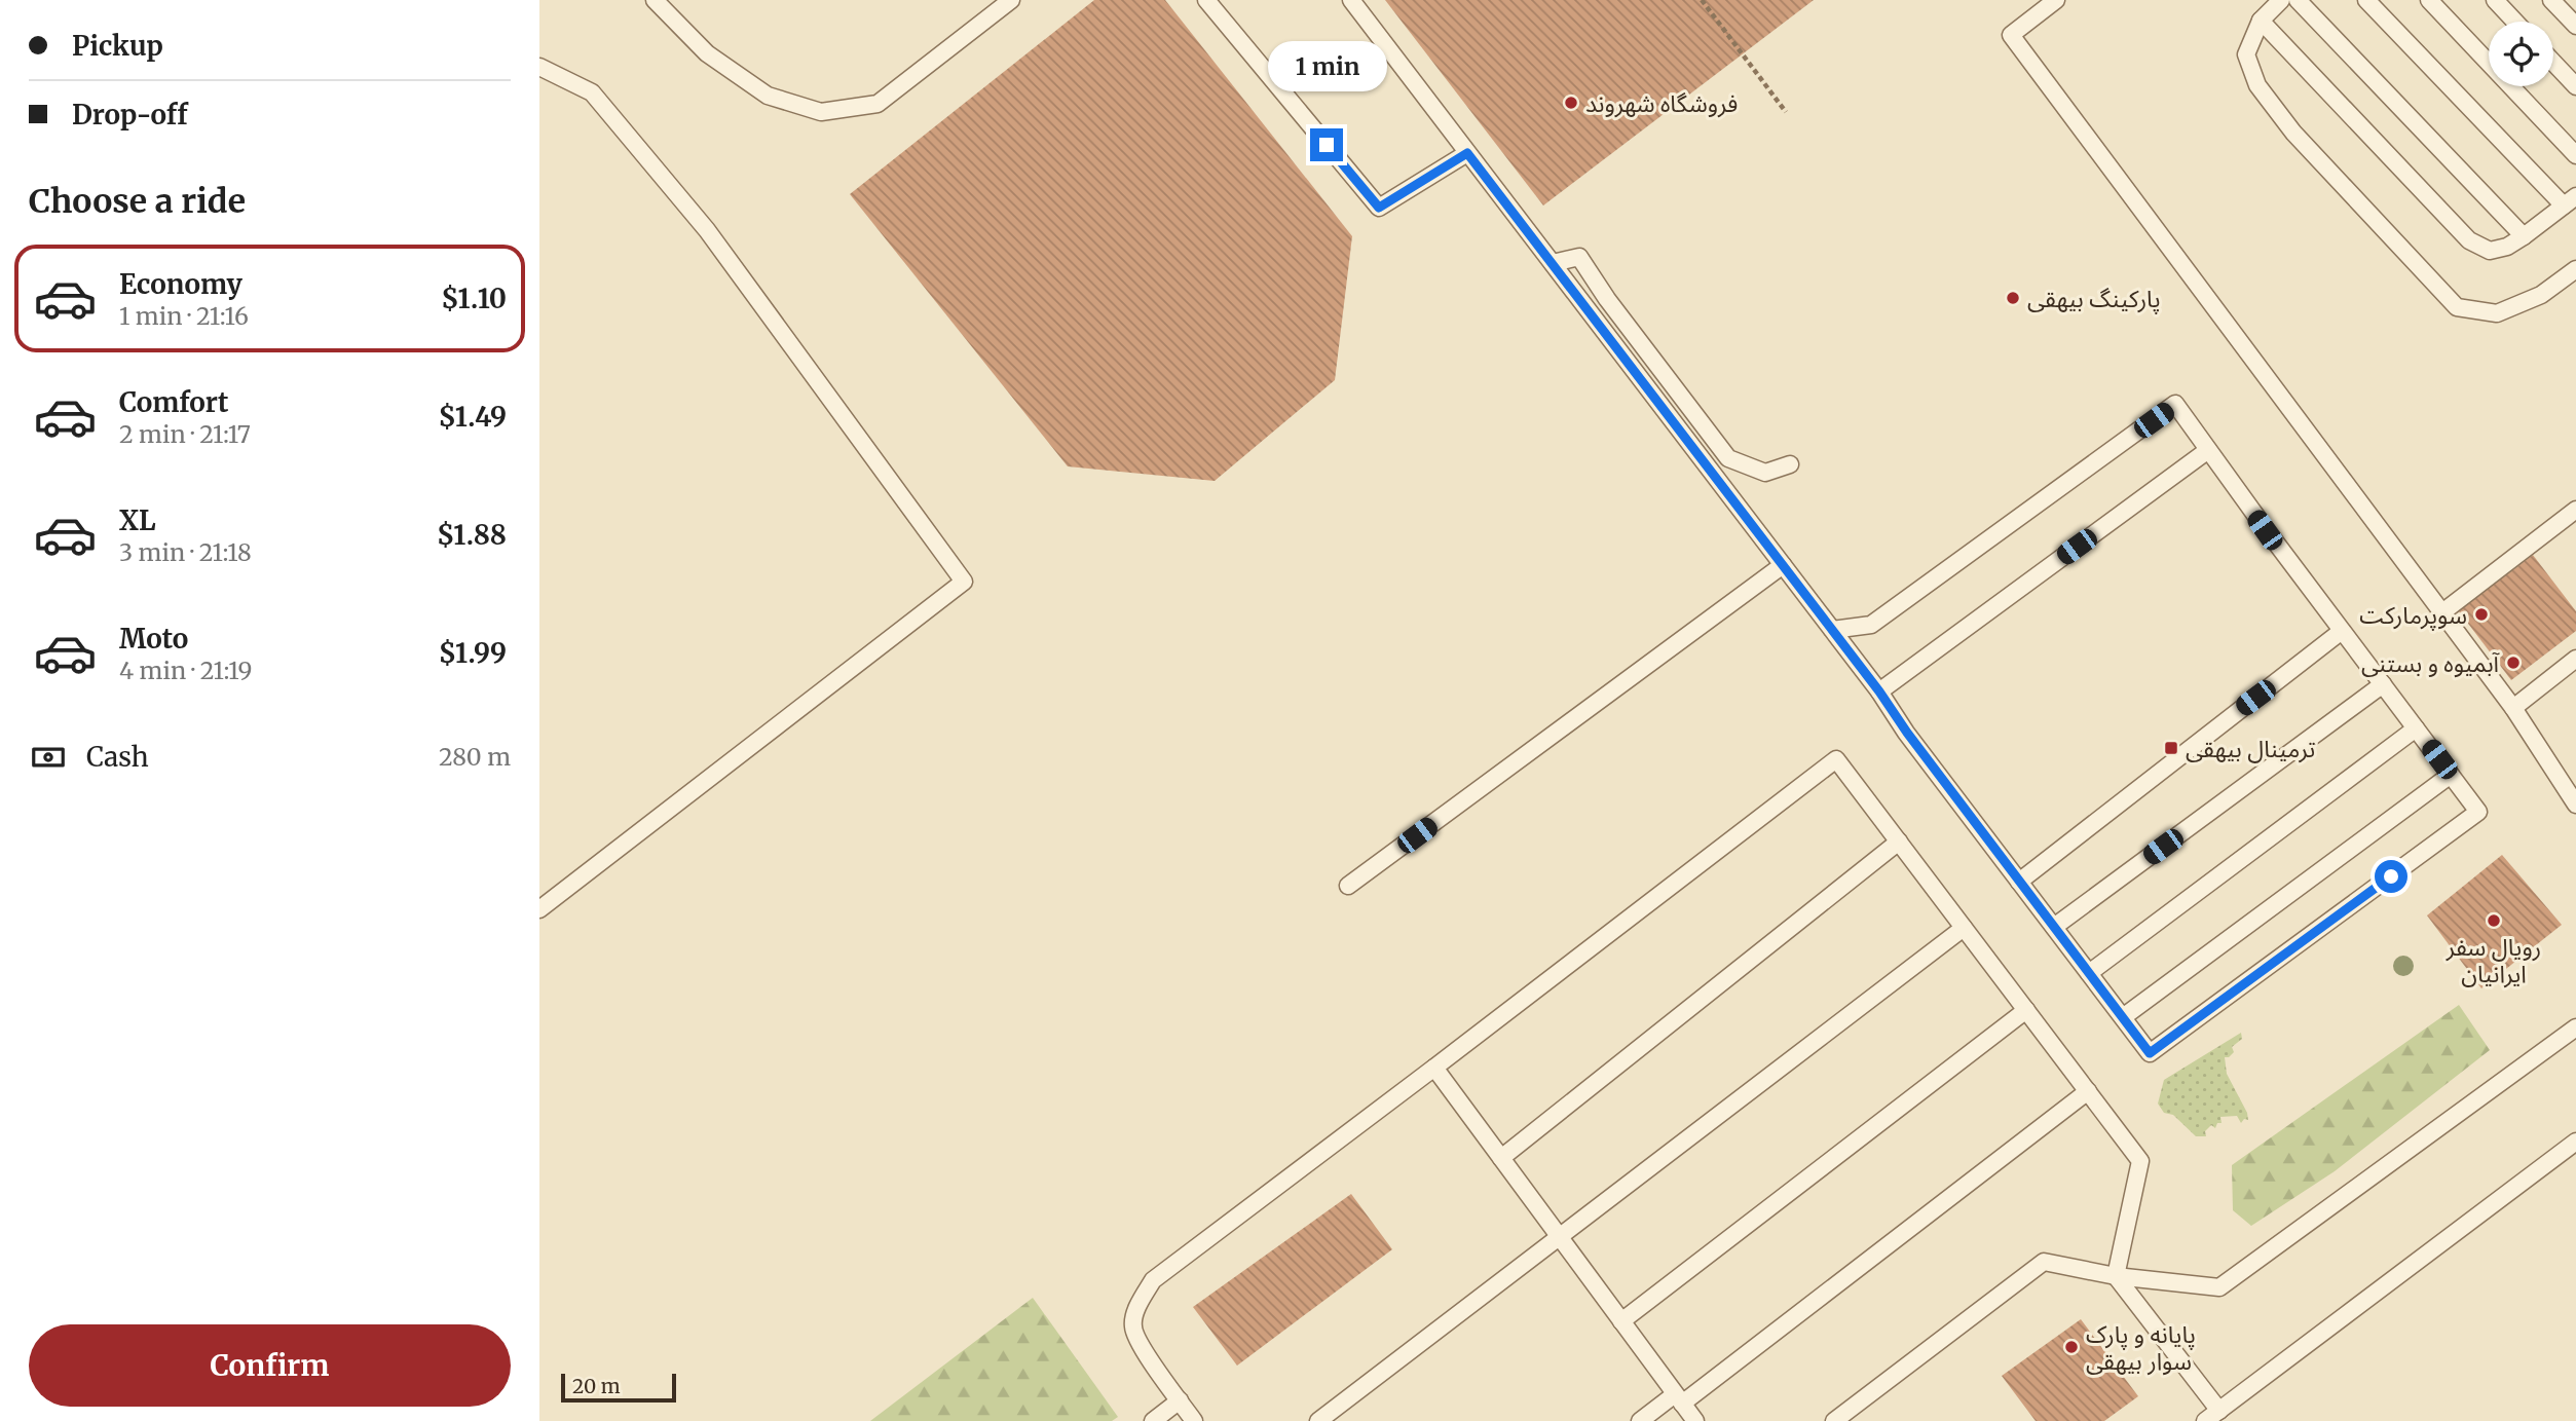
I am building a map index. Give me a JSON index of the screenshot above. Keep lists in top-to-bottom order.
{
  "places": {
    "other": [
      "فروشگاه شهروند",
      "پارکینگ بیهقی",
      "سوپرمارکت",
      "آبمیوه و بستنی",
      "رویال سفر ایرانیان",
      "پایانه و پارک سوار بیهقی"
    ],
    "transit": ["ترمینال بیهقی"]
  },
  "scale_bar": "20 m",
  "page": {
    "banner": ["Pickup", "Drop-off"],
    "bubble": "1 min",
    "heading": "Choose a ride",
    "list": [
      {
        "name": "Economy",
        "note": "1 min · 21:16",
        "value": "$1.10"
      },
      {
        "name": "Comfort",
        "note": "2 min · 21:17",
        "value": "$1.49"
      },
      {
        "name": "XL",
        "note": "3 min · 21:18",
        "value": "$1.88"
      },
      {
        "name": "Moto",
        "note": "4 min · 21:19",
        "value": "$1.99"
      }
    ],
    "pay": ["Cash", "280 m"],
    "buttons": "Confirm",
    "scale": "20 m"
  }
}
